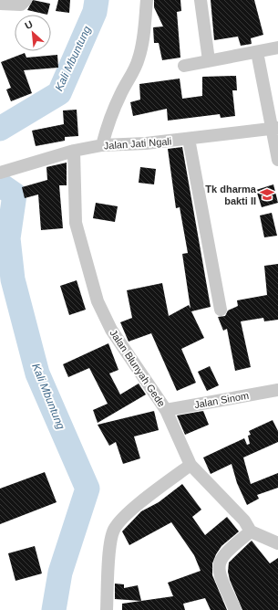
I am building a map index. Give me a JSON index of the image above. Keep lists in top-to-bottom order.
{
  "streets": {
    "street": ["Jalan Jati Ngali", "Jalan Blunyah Gede", "Jalan Sinom"]
  },
  "crossings": [
    ["Jalan Jati Ngali", "Jalan Blunyah Gede"],
    ["Jalan Blunyah Gede", "Jalan Sinom"]
  ],
  "water": ["Kali Mbuntung"],
  "places": {
    "school or university": ["Tk dharma bakti II"]
  },
  "north": "top left"
}
